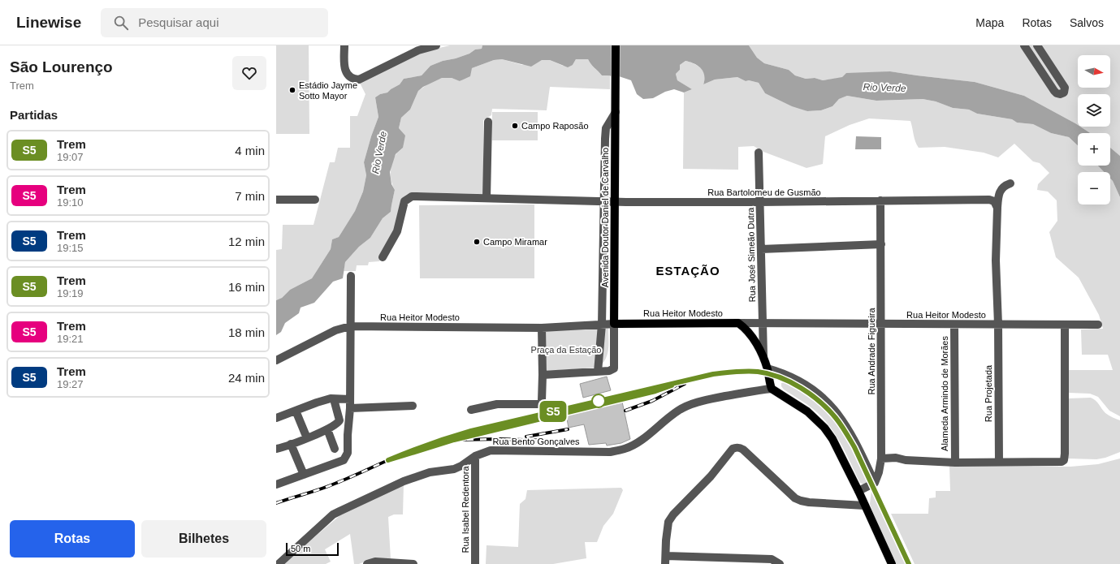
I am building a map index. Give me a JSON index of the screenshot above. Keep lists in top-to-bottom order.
{
  "streets": {
    "main road": ["Avenida Doutor Daniel de Carvalho", "Rua José Simeão Dutra", "Rua Heitor Modesto"],
    "street": [
      "Rua Bartolomeu de Gusmão",
      "Rua Andrade Figueira",
      "Alameda Armindo de Morães",
      "Rua Projetada",
      "Rua Bento Gonçalves",
      "Rua Isabel Redentora"
    ]
  },
  "crossings": [
    ["Rua Bartolomeu de Gusmão", "Avenida Doutor Daniel de Carvalho"],
    ["Rua Bartolomeu de Gusmão", "Rua José Simeão Dutra"],
    ["Rua Bartolomeu de Gusmão", "Rua Andrade Figueira"],
    ["Avenida Doutor Daniel de Carvalho", "Rua Heitor Modesto"],
    ["Rua José Simeão Dutra", "Rua Heitor Modesto"],
    ["Rua José Simeão Dutra", "Rua Bento Gonçalves"],
    ["Rua Heitor Modesto", "Rua Andrade Figueira"],
    ["Rua Heitor Modesto", "Alameda Armindo de Morães"],
    ["Rua Heitor Modesto", "Rua Projetada"],
    ["Rua Bento Gonçalves", "Rua Isabel Redentora"]
  ],
  "districts": ["ESTAÇÃO"],
  "water": ["Rio Verde"],
  "parks": ["Praça da Estação"],
  "places": ["Estádio Jayme Sotto Mayor", "Campo Raposão", "Campo Miramar"],
  "scale_bar": "50 m",
  "north": "right",
  "page": {
    "header": "Linewise",
    "search": "Pesquisar aqui",
    "nav": ["Mapa", "Rotas", "Salvos"],
    "heading": [
      ["São Lourenço", "Trem"],
      "Partidas"
    ],
    "on_map": "S5",
    "map_buttons": ["+", "−"],
    "list": [
      {
        "mark": "S5",
        "name": "Trem",
        "note": "19:07",
        "value": "4 min"
      },
      {
        "mark": "S5",
        "name": "Trem",
        "note": "19:10",
        "value": "7 min"
      },
      {
        "mark": "S5",
        "name": "Trem",
        "note": "19:15",
        "value": "12 min"
      },
      {
        "mark": "S5",
        "name": "Trem",
        "note": "19:19",
        "value": "16 min"
      },
      {
        "mark": "S5",
        "name": "Trem",
        "note": "19:21",
        "value": "18 min"
      },
      {
        "mark": "S5",
        "name": "Trem",
        "note": "19:27",
        "value": "24 min"
      }
    ],
    "buttons": ["Rotas", "Bilhetes"],
    "scale": "50 m"
  }
}
